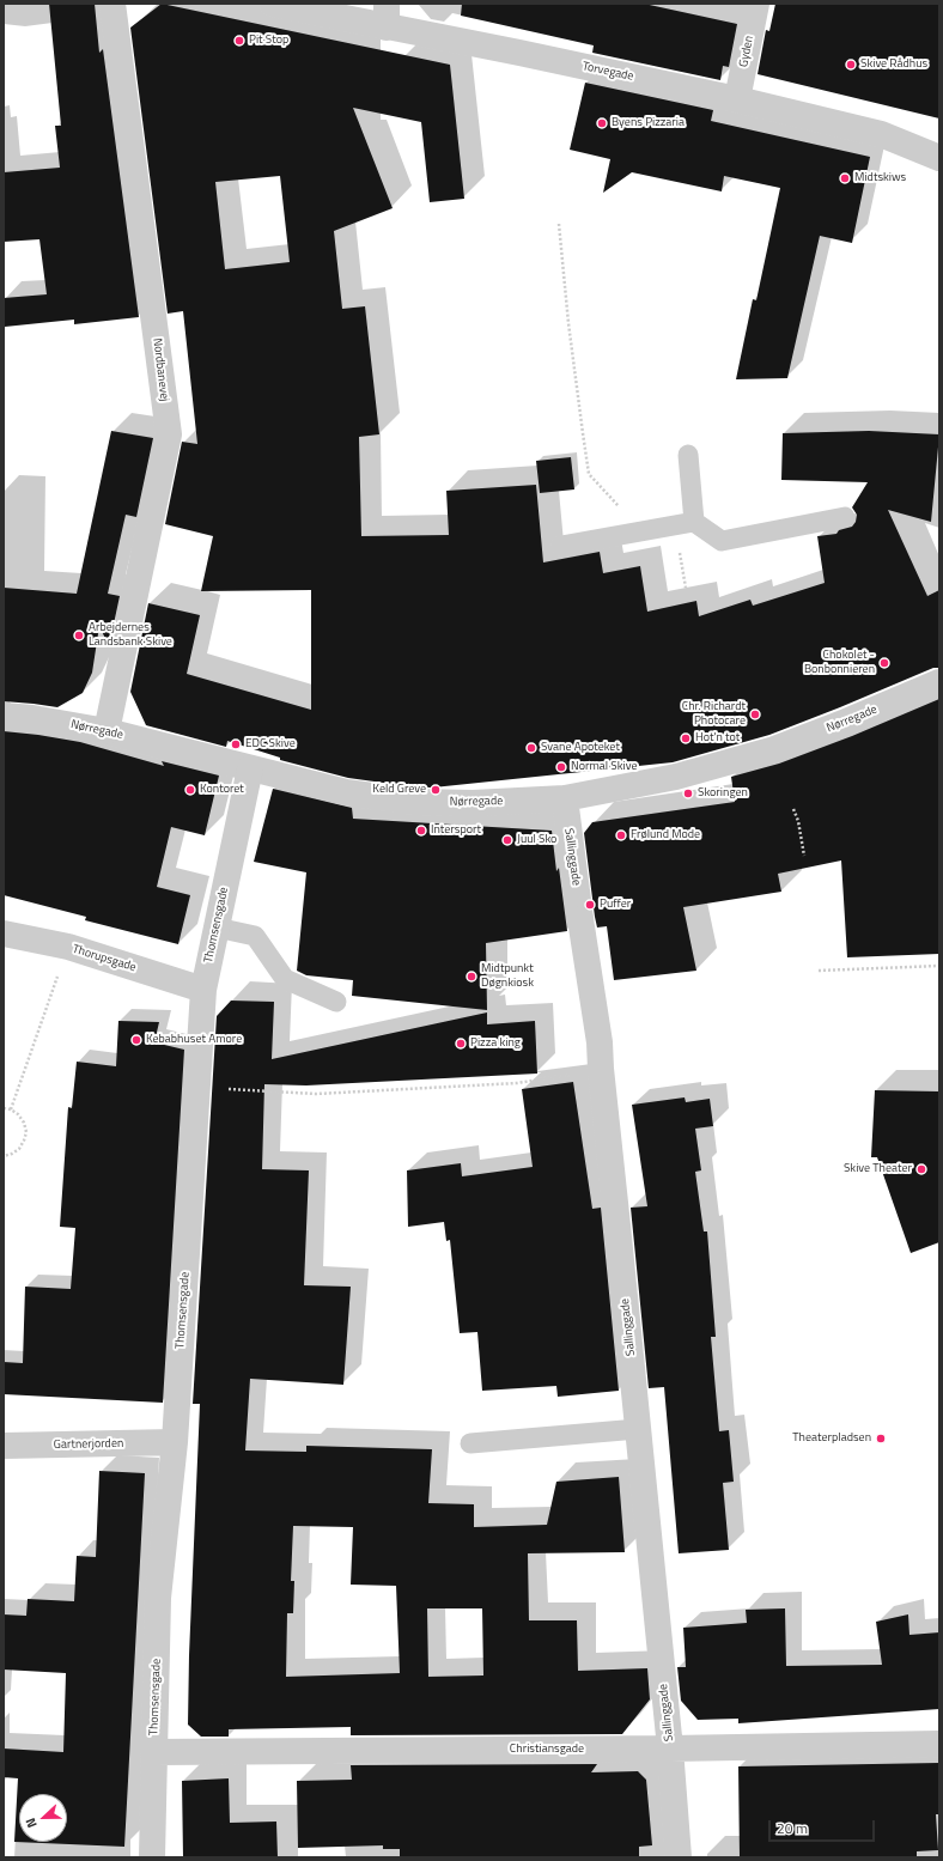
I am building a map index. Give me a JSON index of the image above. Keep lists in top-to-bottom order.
{
  "streets": {
    "street": [
      "Gyden",
      "Torvegade",
      "Nordbanevej",
      "Nørregade",
      "Sallinggade",
      "Thomsensgade",
      "Thorupsgade",
      "Gartnerjorden",
      "Christiansgade"
    ]
  },
  "crossings": [
    ["Gyden", "Torvegade"],
    ["Nordbanevej", "Nørregade"],
    ["Nørregade", "Sallinggade"],
    ["Nørregade", "Thomsensgade"],
    ["Sallinggade", "Christiansgade"],
    ["Thomsensgade", "Thorupsgade"],
    ["Thomsensgade", "Gartnerjorden"],
    ["Thomsensgade", "Christiansgade"]
  ],
  "places": [
    "Pit Stop",
    "Skive Rådhus",
    "Byens Pizzaria",
    "Midtskiws",
    "Arbejdernes Landsbank Skive",
    "Chokolet - Bonbonnieren",
    "Chr. Richardt Photocare",
    "Hot'n tot",
    "EDC Skive",
    "Svane Apoteket",
    "Normal Skive",
    "Kontoret",
    "Keld Greve",
    "Skoringen",
    "Intersport",
    "Frølund Mode",
    "Juul Sko",
    "Puffer",
    "Midtpunkt Døgnkiosk",
    "Kebabhuset Amore",
    "Pizza king",
    "Skive Theater",
    "Theaterpladsen"
  ],
  "scale_bar": "20 m",
  "north": "left"
}
